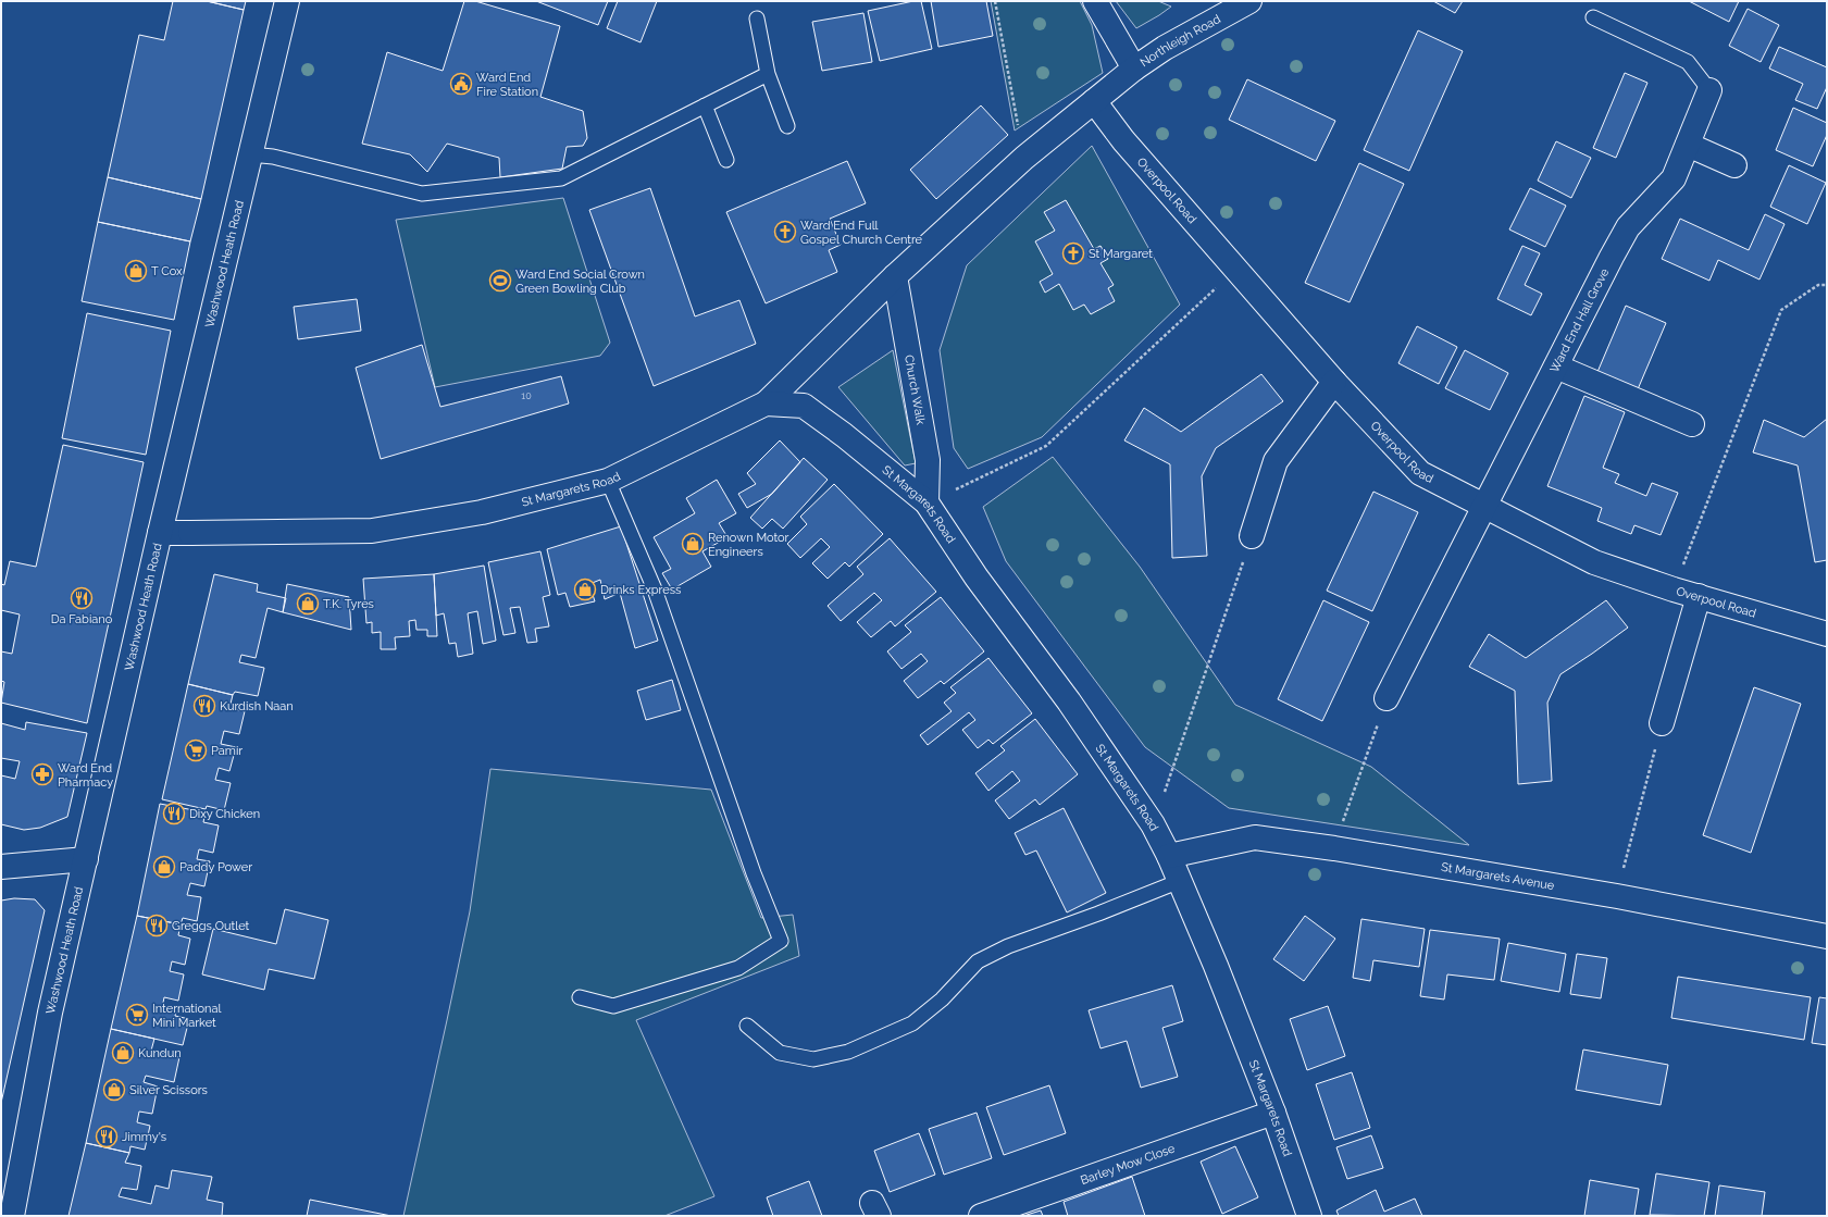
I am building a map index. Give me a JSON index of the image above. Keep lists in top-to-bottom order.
{
  "streets": {
    "street": [
      "Northleigh Road",
      "Overpool Road",
      "Washwood Heath Road",
      "Ward End Hall Grove",
      "Church Walk",
      "St Margarets Road",
      "St Margarets Avenue",
      "Barley Mow Close"
    ]
  },
  "crossings": [
    ["Overpool Road", "Ward End Hall Grove"],
    ["Washwood Heath Road", "St Margarets Road"],
    ["Church Walk", "St Margarets Road"],
    ["St Margarets Road", "St Margarets Avenue"],
    ["St Margarets Road", "Barley Mow Close"]
  ],
  "places": {
    "public building": ["Ward End Fire Station"],
    "church": ["Ward End Full Gospel Church Centre", "St Margaret"],
    "shop": [
      "T Cox",
      "Renown Motor Engineers",
      "Drinks Express",
      "T.K. Tyres",
      "Paddy Power",
      "Kundun",
      "Silver Scissors"
    ],
    "sports": ["Ward End Social Crown Green Bowling Club"],
    "restaurant": [
      "Da Fabiano",
      "Kurdish Naan",
      "Dixy Chicken",
      "Greggs Outlet",
      "Jimmy's"
    ],
    "supermarket": ["Pamir", "International Mini Market"],
    "pharmacy": ["Ward End Pharmacy"]
  },
  "house_numbers": ["10"]
}
